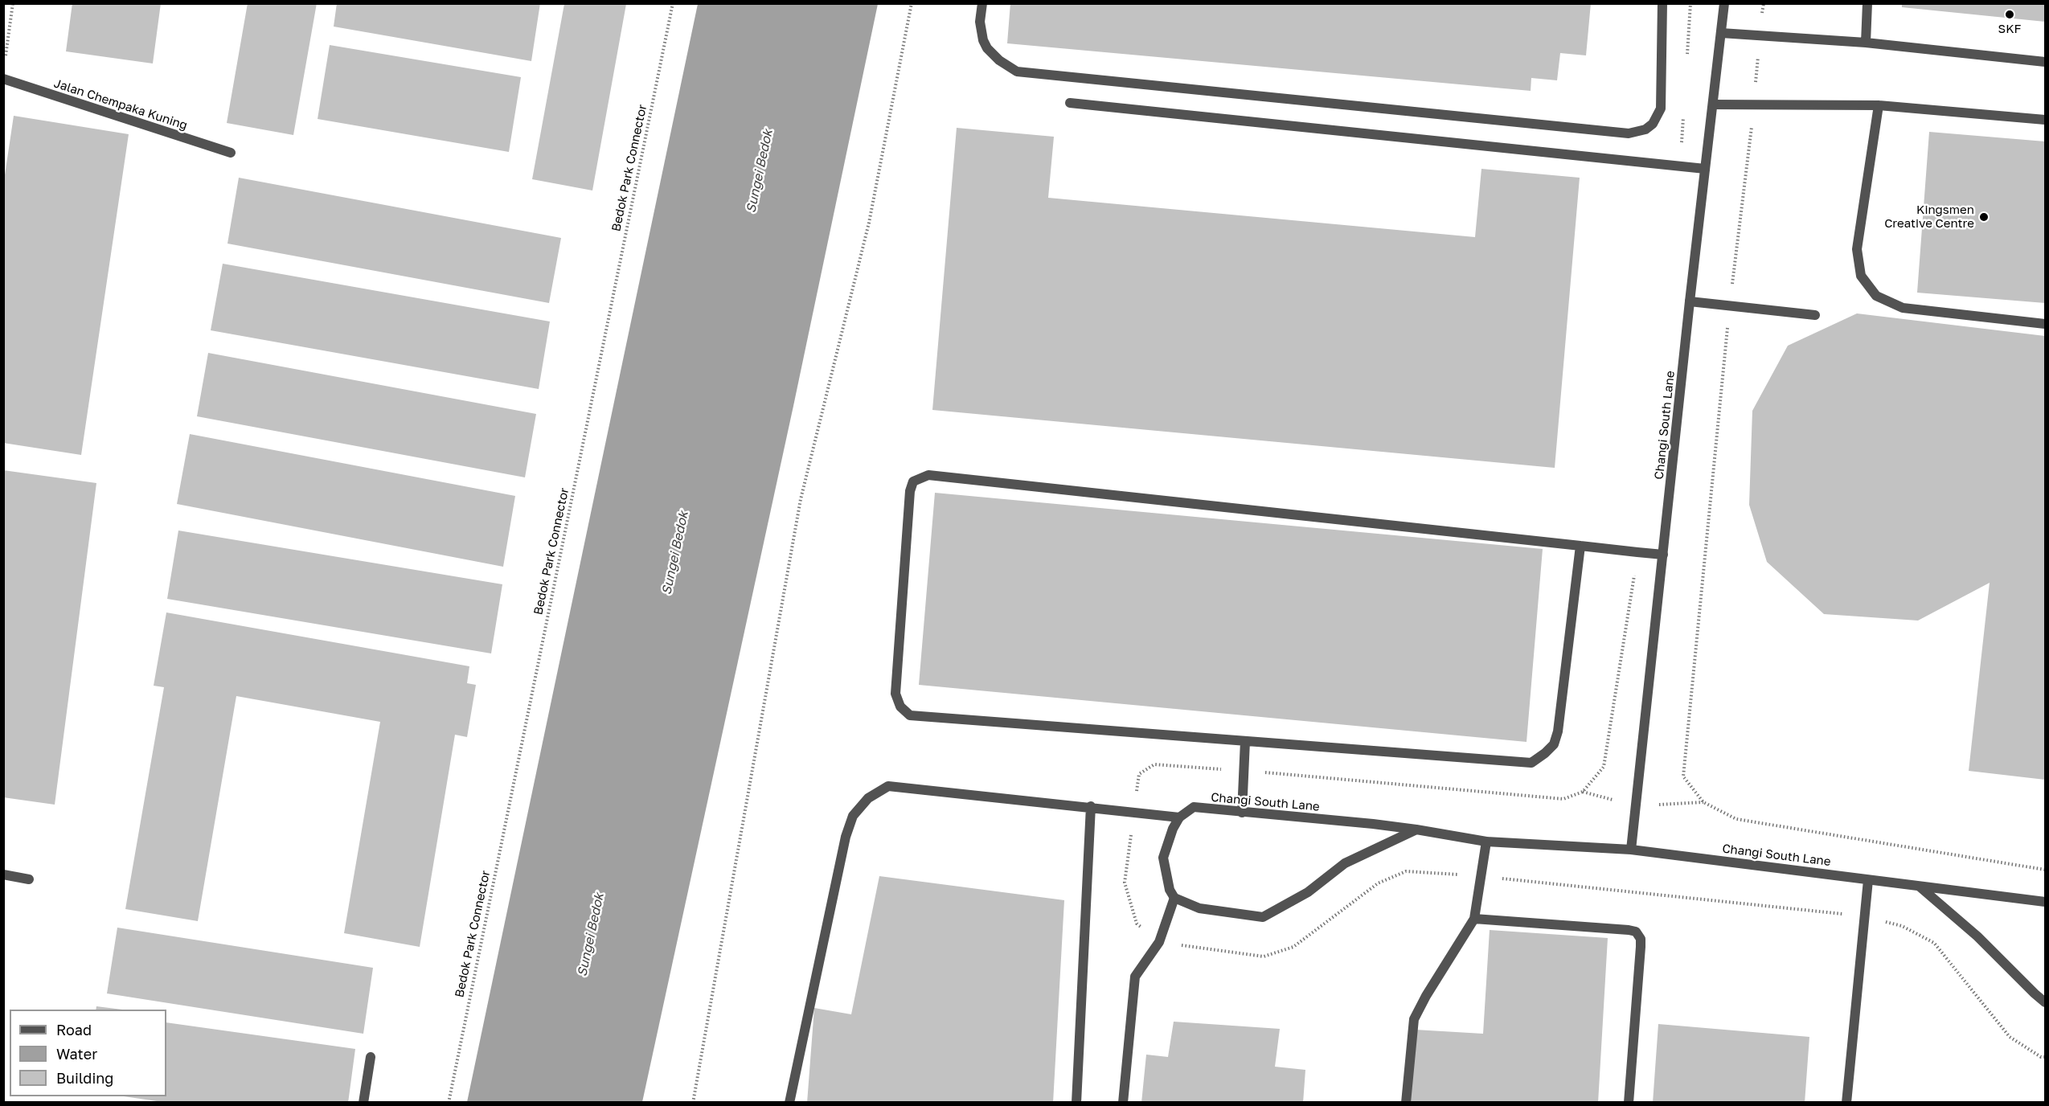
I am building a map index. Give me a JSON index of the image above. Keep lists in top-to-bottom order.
{
  "streets": {
    "street": ["Jalan Chempaka Kuning", "Changi South Lane"],
    "path": ["Bedok Park Connector"]
  },
  "water": ["Sungei Bedok"],
  "places": ["SKF", "Kingsmen Creative Centre"],
  "legend": ["Road", "Water", "Building"]
}
